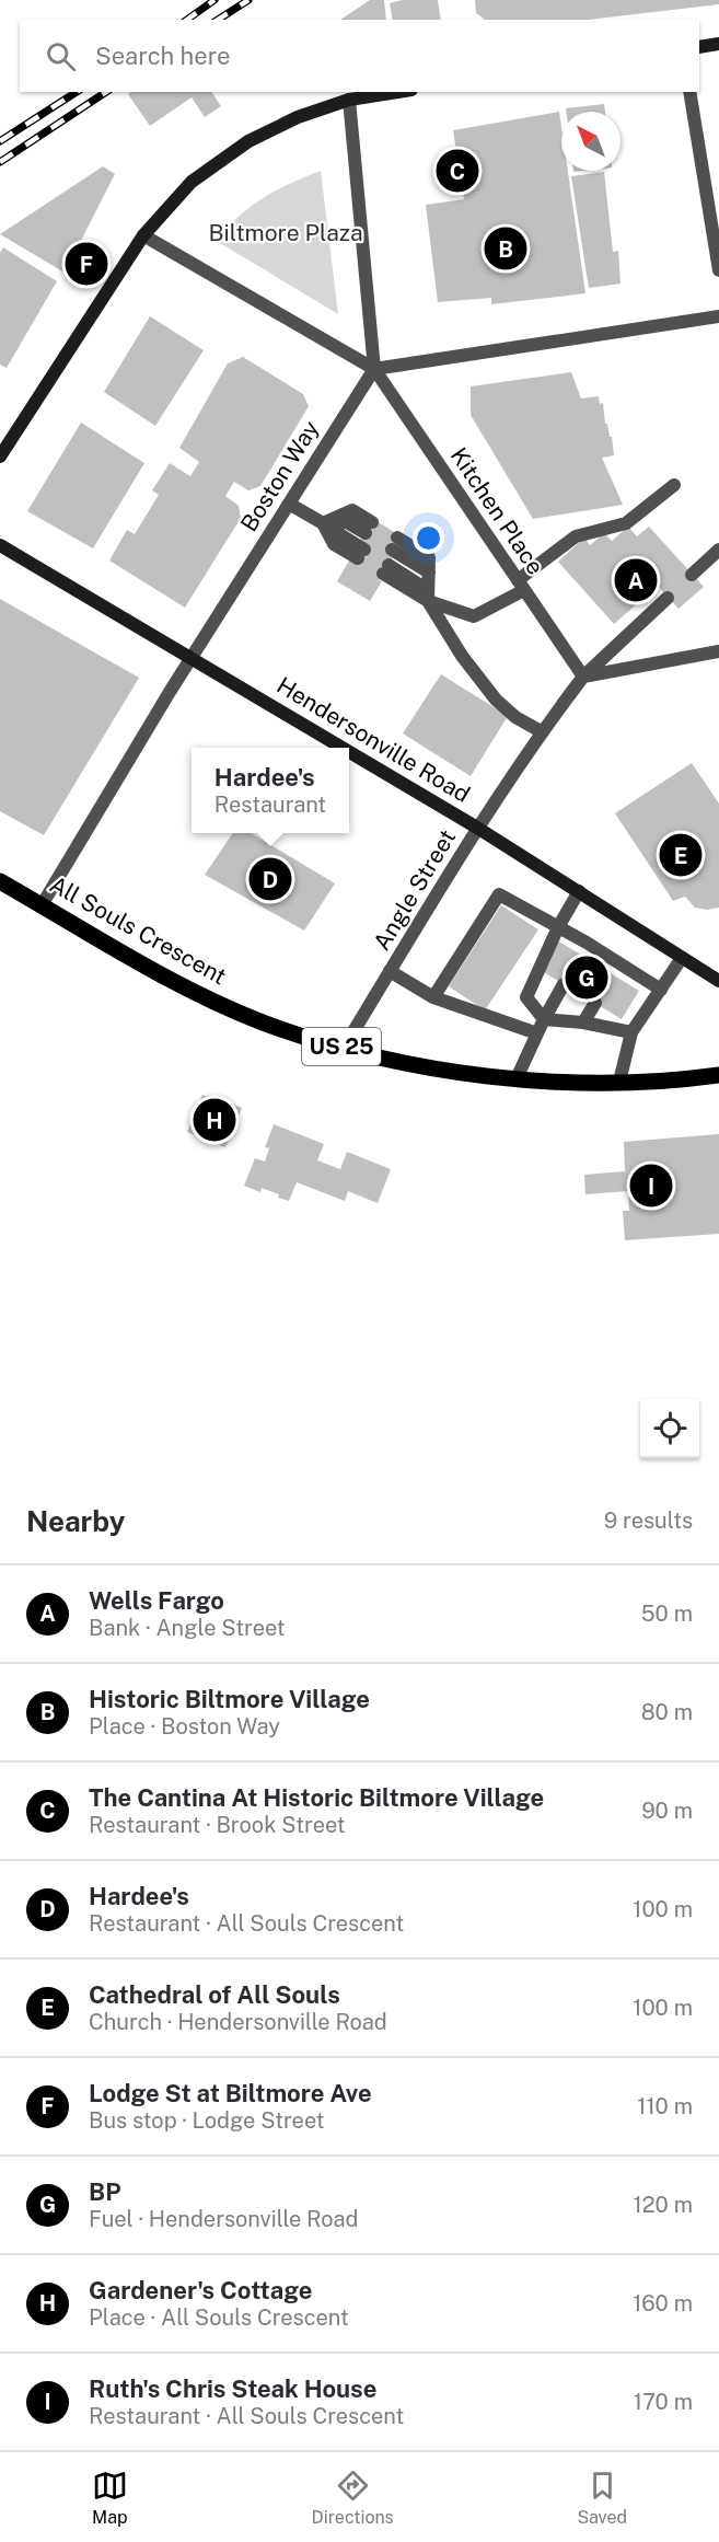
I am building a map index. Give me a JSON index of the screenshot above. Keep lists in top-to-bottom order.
{
  "streets": {
    "main road": ["Hendersonville Road", "All Souls Crescent", "US 25"],
    "street": ["Boston Way", "Kitchen Place", "Angle Street"]
  },
  "crossings": [
    ["Boston Way", "Kitchen Place"],
    ["Boston Way", "Hendersonville Road"],
    ["Boston Way", "All Souls Crescent"],
    ["Kitchen Place", "Angle Street"],
    ["Hendersonville Road", "Angle Street"],
    ["Angle Street", "All Souls Crescent"]
  ],
  "parks": ["Biltmore Plaza"],
  "north": "top left",
  "page": {
    "search": "Search here",
    "pins": [
      "C",
      "B",
      "F",
      "A",
      "E",
      "D",
      "G",
      "H",
      "I"
    ],
    "popup": ["Hardee's", "Restaurant"],
    "heading": ["Nearby", "9 results"],
    "list": [
      {
        "mark": "A",
        "name": "Wells Fargo",
        "note": "Bank · Angle Street",
        "value": "50 m"
      },
      {
        "mark": "B",
        "name": "Historic Biltmore Village",
        "note": "Place · Boston Way",
        "value": "80 m"
      },
      {
        "mark": "C",
        "name": "The Cantina At Historic Biltmore Village",
        "note": "Restaurant · Brook Street",
        "value": "90 m"
      },
      {
        "mark": "D",
        "name": "Hardee's",
        "note": "Restaurant · All Souls Crescent",
        "value": "100 m"
      },
      {
        "mark": "E",
        "name": "Cathedral of All Souls",
        "note": "Church · Hendersonville Road",
        "value": "100 m"
      },
      {
        "mark": "F",
        "name": "Lodge St at Biltmore Ave",
        "note": "Bus stop · Lodge Street",
        "value": "110 m"
      },
      {
        "mark": "G",
        "name": "BP",
        "note": "Fuel · Hendersonville Road",
        "value": "120 m"
      },
      {
        "mark": "H",
        "name": "Gardener's Cottage",
        "note": "Place · All Souls Crescent",
        "value": "160 m"
      },
      {
        "mark": "I",
        "name": "Ruth's Chris Steak House",
        "note": "Restaurant · All Souls Crescent",
        "value": "170 m"
      }
    ],
    "nav": ["Map", "Directions", "Saved"]
  }
}
